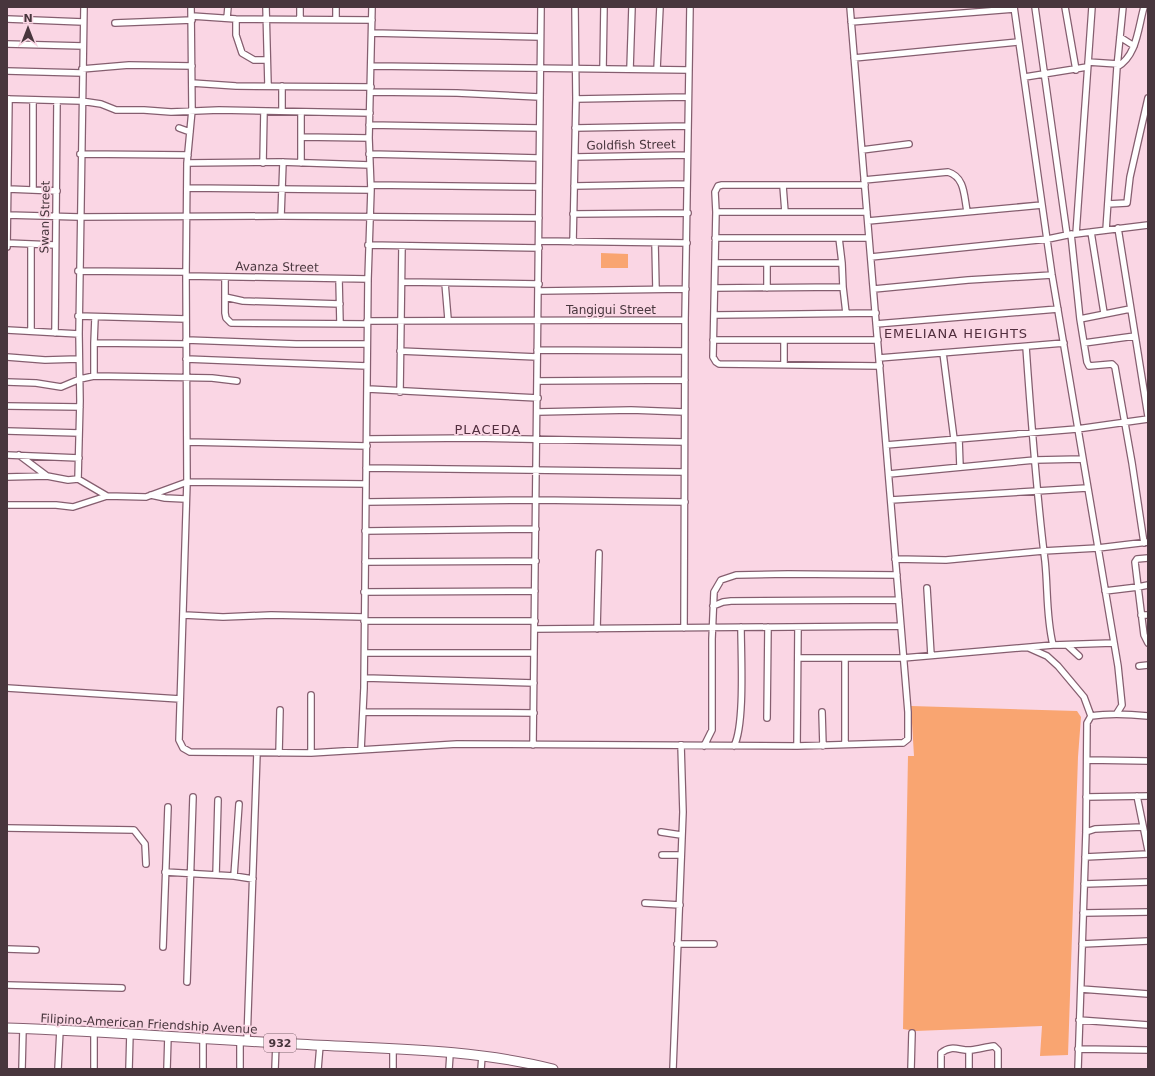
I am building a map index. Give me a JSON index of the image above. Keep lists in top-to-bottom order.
{
  "streets": {
    "main road": ["Filipino-American Friendship Avenue", "932"],
    "street": [
      "Goldfish Street",
      "Swan Street",
      "Avanza Street",
      "Tangigui Street"
    ]
  },
  "crossings": [
    ["Avanza Street", "Tangigui Street"]
  ],
  "districts": ["EMELIANA HEIGHTS", "PLACEDA"],
  "north": "top"
}
